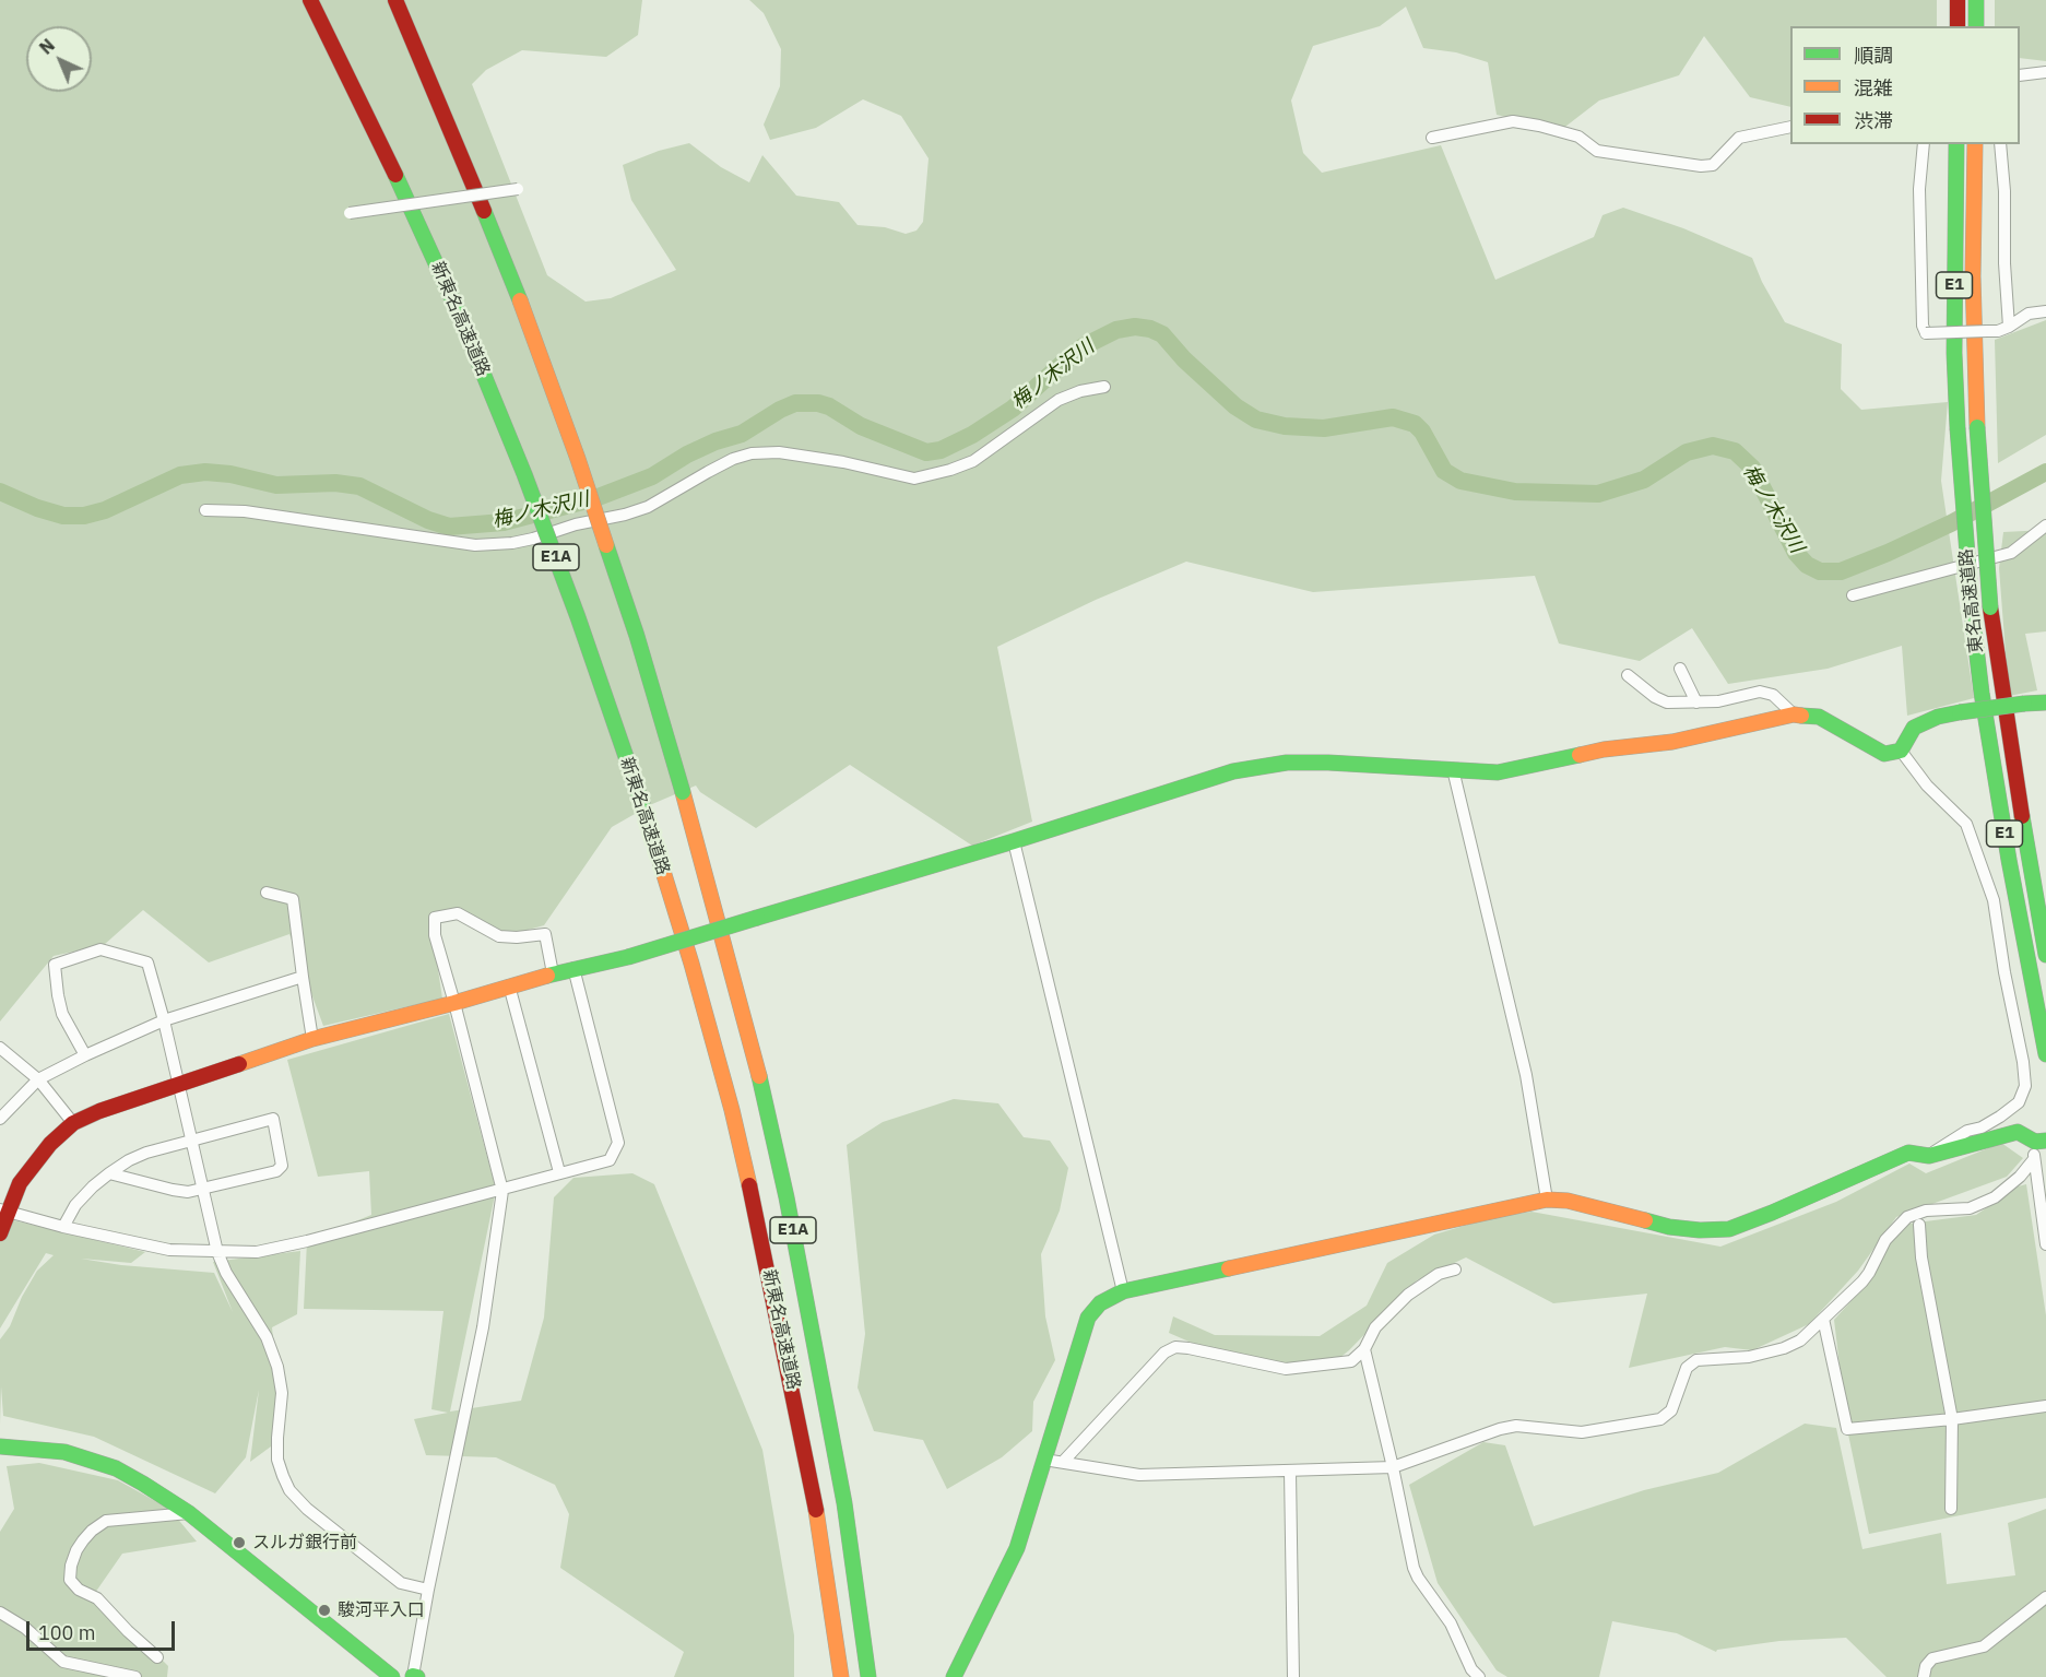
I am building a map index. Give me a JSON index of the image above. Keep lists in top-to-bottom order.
{
  "streets": {
    "main road": [
      "E1",
      "新東名高速道路",
      "E1A",
      "東名高速道路"
    ]
  },
  "water": ["梅ノ木沢川"],
  "places": ["スルガ銀行前", "駿河平入口"],
  "legend": ["順調", "混雑", "渋滞"],
  "scale_bar": "100 m",
  "north": "top left"
}
